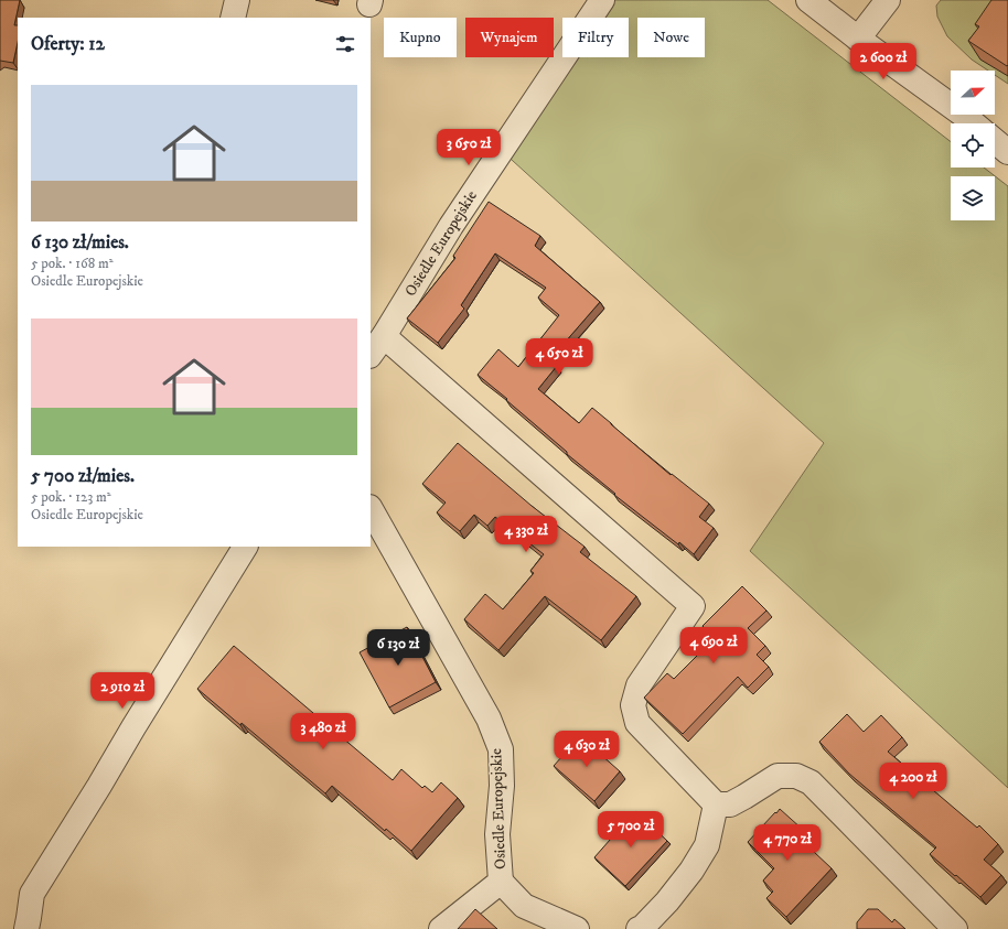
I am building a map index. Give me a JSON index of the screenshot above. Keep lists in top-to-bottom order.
{
  "streets": {
    "street": ["Osiedle Europejskie"]
  },
  "north": "right",
  "page": {
    "chip": [
      "Kupno",
      "Wynajem",
      "Filtry",
      "Nowe"
    ],
    "heading": "Oferty: 12",
    "price": [
      "2 600 zł",
      "3 650 zł",
      "4 650 zł",
      "4 330 zł",
      "4 690 zł",
      "6 130 zł",
      "2 910 zł",
      "3 480 zł",
      "4 630 zł",
      "4 200 zł",
      "5 700 zł",
      "4 770 zł"
    ],
    "list": [
      {
        "name": "6 130 zł/mies.",
        "note": "5 pok. · 168 m² · Osiedle Europejskie"
      },
      {
        "name": "5 700 zł/mies.",
        "note": "5 pok. · 123 m² · Osiedle Europejskie"
      }
    ]
  }
}
